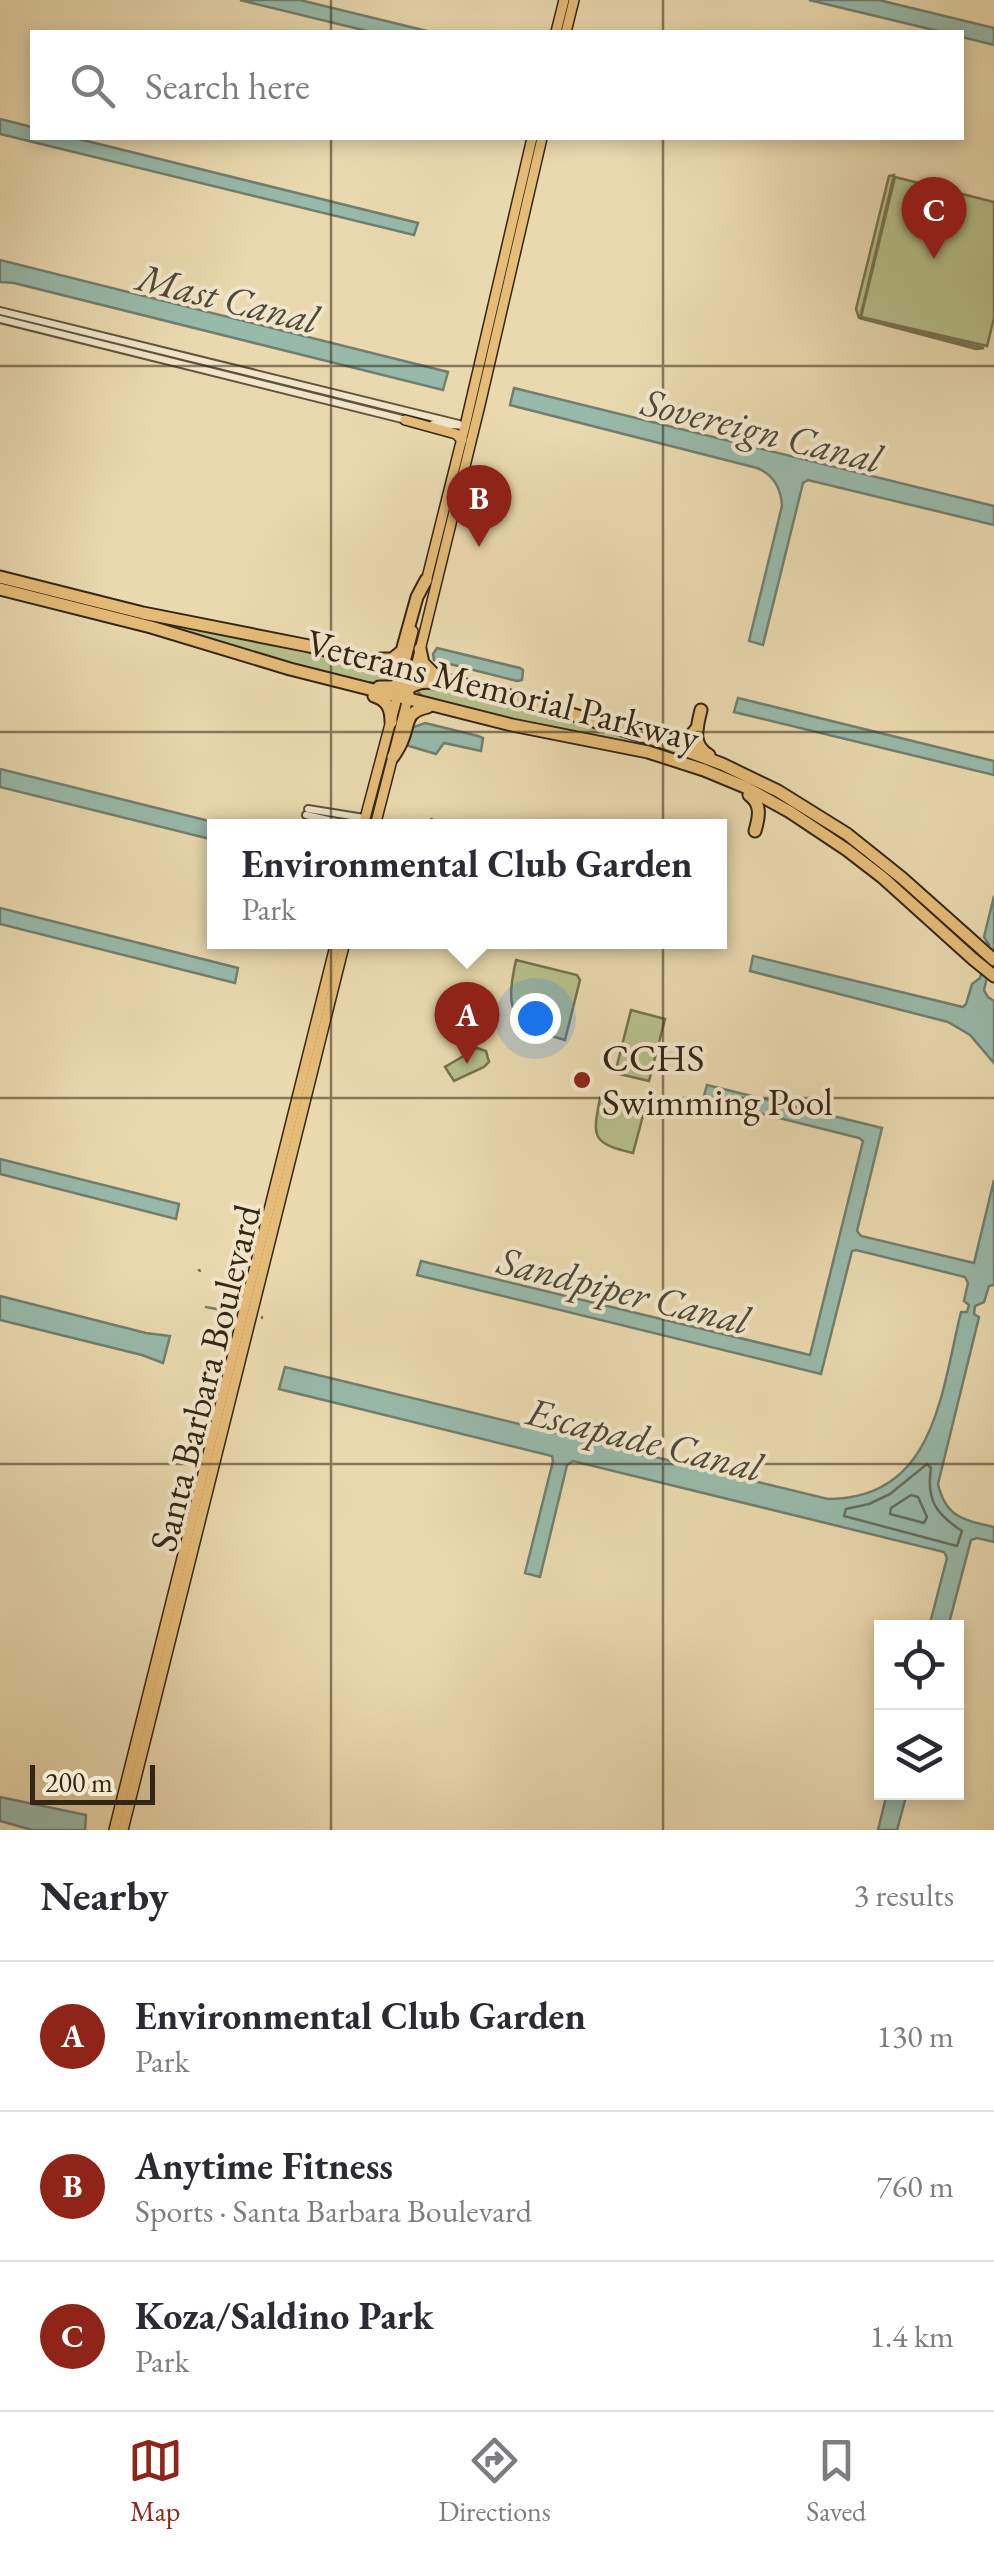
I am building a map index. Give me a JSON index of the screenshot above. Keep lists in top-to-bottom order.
{
  "streets": {
    "highway": ["Veterans Memorial Parkway"],
    "main road": ["Santa Barbara Boulevard"]
  },
  "water": [
    "Mast Canal",
    "Sovereign Canal",
    "Sandpiper Canal",
    "Escapade Canal"
  ],
  "places": ["CCHS Swimming Pool"],
  "scale_bar": "200 m",
  "page": {
    "search": "Search here",
    "pins": ["C", "B", "A"],
    "popup": ["Environmental Club Garden", "Park"],
    "scale": "200 m",
    "heading": ["Nearby", "3 results"],
    "list": [
      {
        "mark": "A",
        "name": "Environmental Club Garden",
        "note": "Park",
        "value": "130 m"
      },
      {
        "mark": "B",
        "name": "Anytime Fitness",
        "note": "Sports · Santa Barbara Boulevard",
        "value": "760 m"
      },
      {
        "mark": "C",
        "name": "Koza/Saldino Park",
        "note": "Park",
        "value": "1.4 km"
      }
    ],
    "nav": ["Map", "Directions", "Saved"]
  }
}
